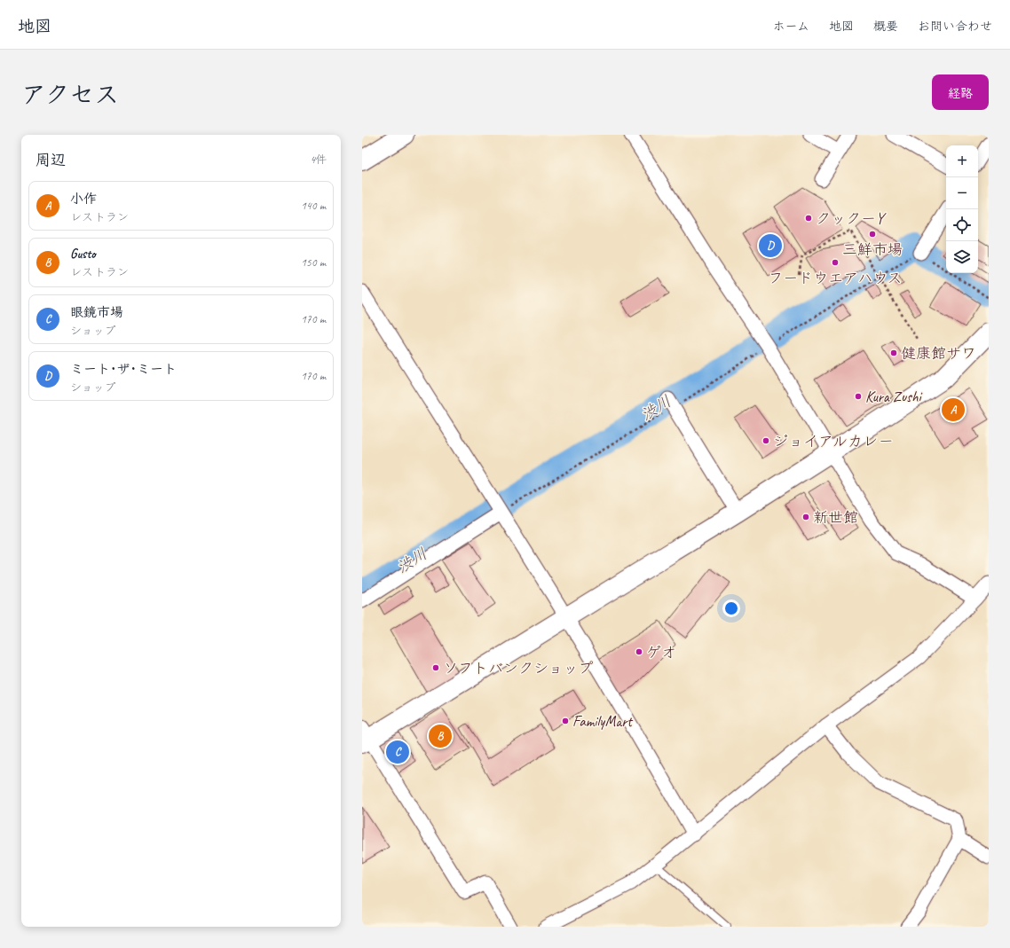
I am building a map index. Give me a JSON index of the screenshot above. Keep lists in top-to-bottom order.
{
  "water": ["渋川"],
  "places": [
    "クックーY",
    "三鮮市場",
    "フードウエアハウス",
    "健康館サワ",
    "Kura Zushi",
    "ジョイアルカレー",
    "新世館",
    "ゲオ",
    "ソフトバンクショップ",
    "FamilyMart"
  ],
  "page": {
    "header": "地図",
    "nav": [
      "ホーム",
      "地図",
      "概要",
      "お問い合わせ"
    ],
    "title": "アクセス",
    "buttons": "経路",
    "heading": ["周辺", "4件"],
    "map_buttons": ["+", "−"],
    "list": [
      {
        "mark": "A",
        "name": "小作",
        "note": "レストラン",
        "value": "140 m"
      },
      {
        "mark": "B",
        "name": "Gusto",
        "note": "レストラン",
        "value": "150 m"
      },
      {
        "mark": "C",
        "name": "眼鏡市場",
        "note": "ショップ",
        "value": "170 m"
      },
      {
        "mark": "D",
        "name": "ミート･ザ･ミート",
        "note": "ショップ",
        "value": "170 m"
      }
    ],
    "pins": [
      "D",
      "A",
      "B",
      "C"
    ]
  }
}
